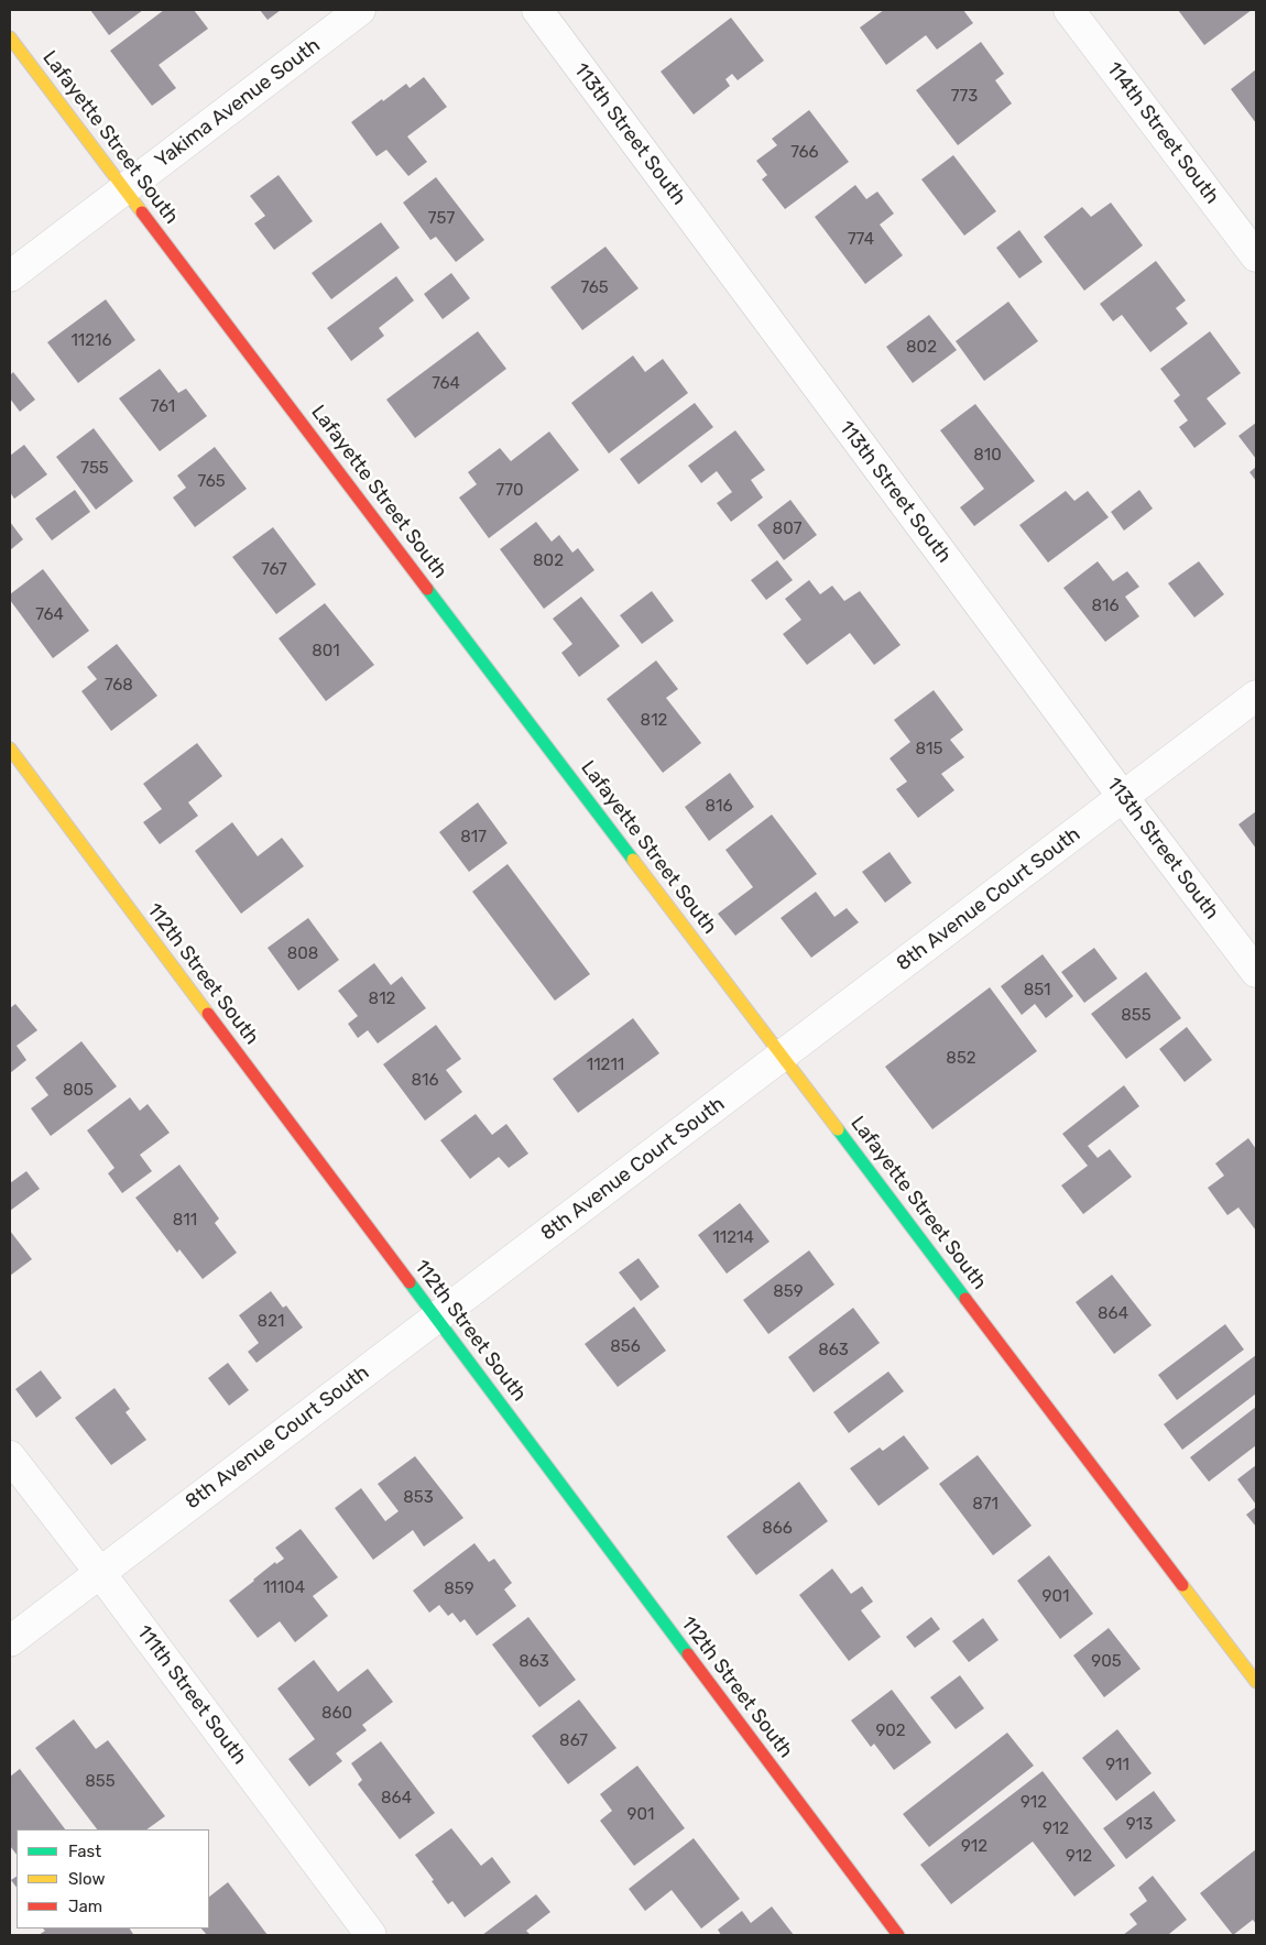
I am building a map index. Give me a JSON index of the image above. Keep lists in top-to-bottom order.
{
  "streets": {
    "street": [
      "Yakima Avenue South",
      "114th Street South",
      "113th Street South",
      "Lafayette Street South",
      "8th Avenue Court South",
      "112th Street South",
      "111th Street South"
    ]
  },
  "crossings": [
    ["Yakima Avenue South", "Lafayette Street South"],
    ["113th Street South", "8th Avenue Court South"],
    ["Lafayette Street South", "8th Avenue Court South"],
    ["8th Avenue Court South", "112th Street South"],
    ["8th Avenue Court South", "111th Street South"]
  ],
  "house_numbers": [
    "773",
    "766",
    "757",
    "774",
    "765",
    "11216",
    "802",
    "764",
    "761",
    "810",
    "755",
    "765",
    "770",
    "807",
    "802",
    "767",
    "816",
    "764",
    "801",
    "768",
    "812",
    "815",
    "816",
    "817",
    "808",
    "851",
    "812",
    "855",
    "852",
    "11211",
    "816",
    "805",
    "811",
    "11214",
    "859",
    "864",
    "821",
    "856",
    "863",
    "853",
    "871",
    "866",
    "11104",
    "859",
    "901",
    "863",
    "905",
    "860",
    "902",
    "867",
    "911",
    "855",
    "864",
    "912",
    "901",
    "913",
    "912",
    "912",
    "912"
  ],
  "legend": ["Fast", "Slow", "Jam"]
}
